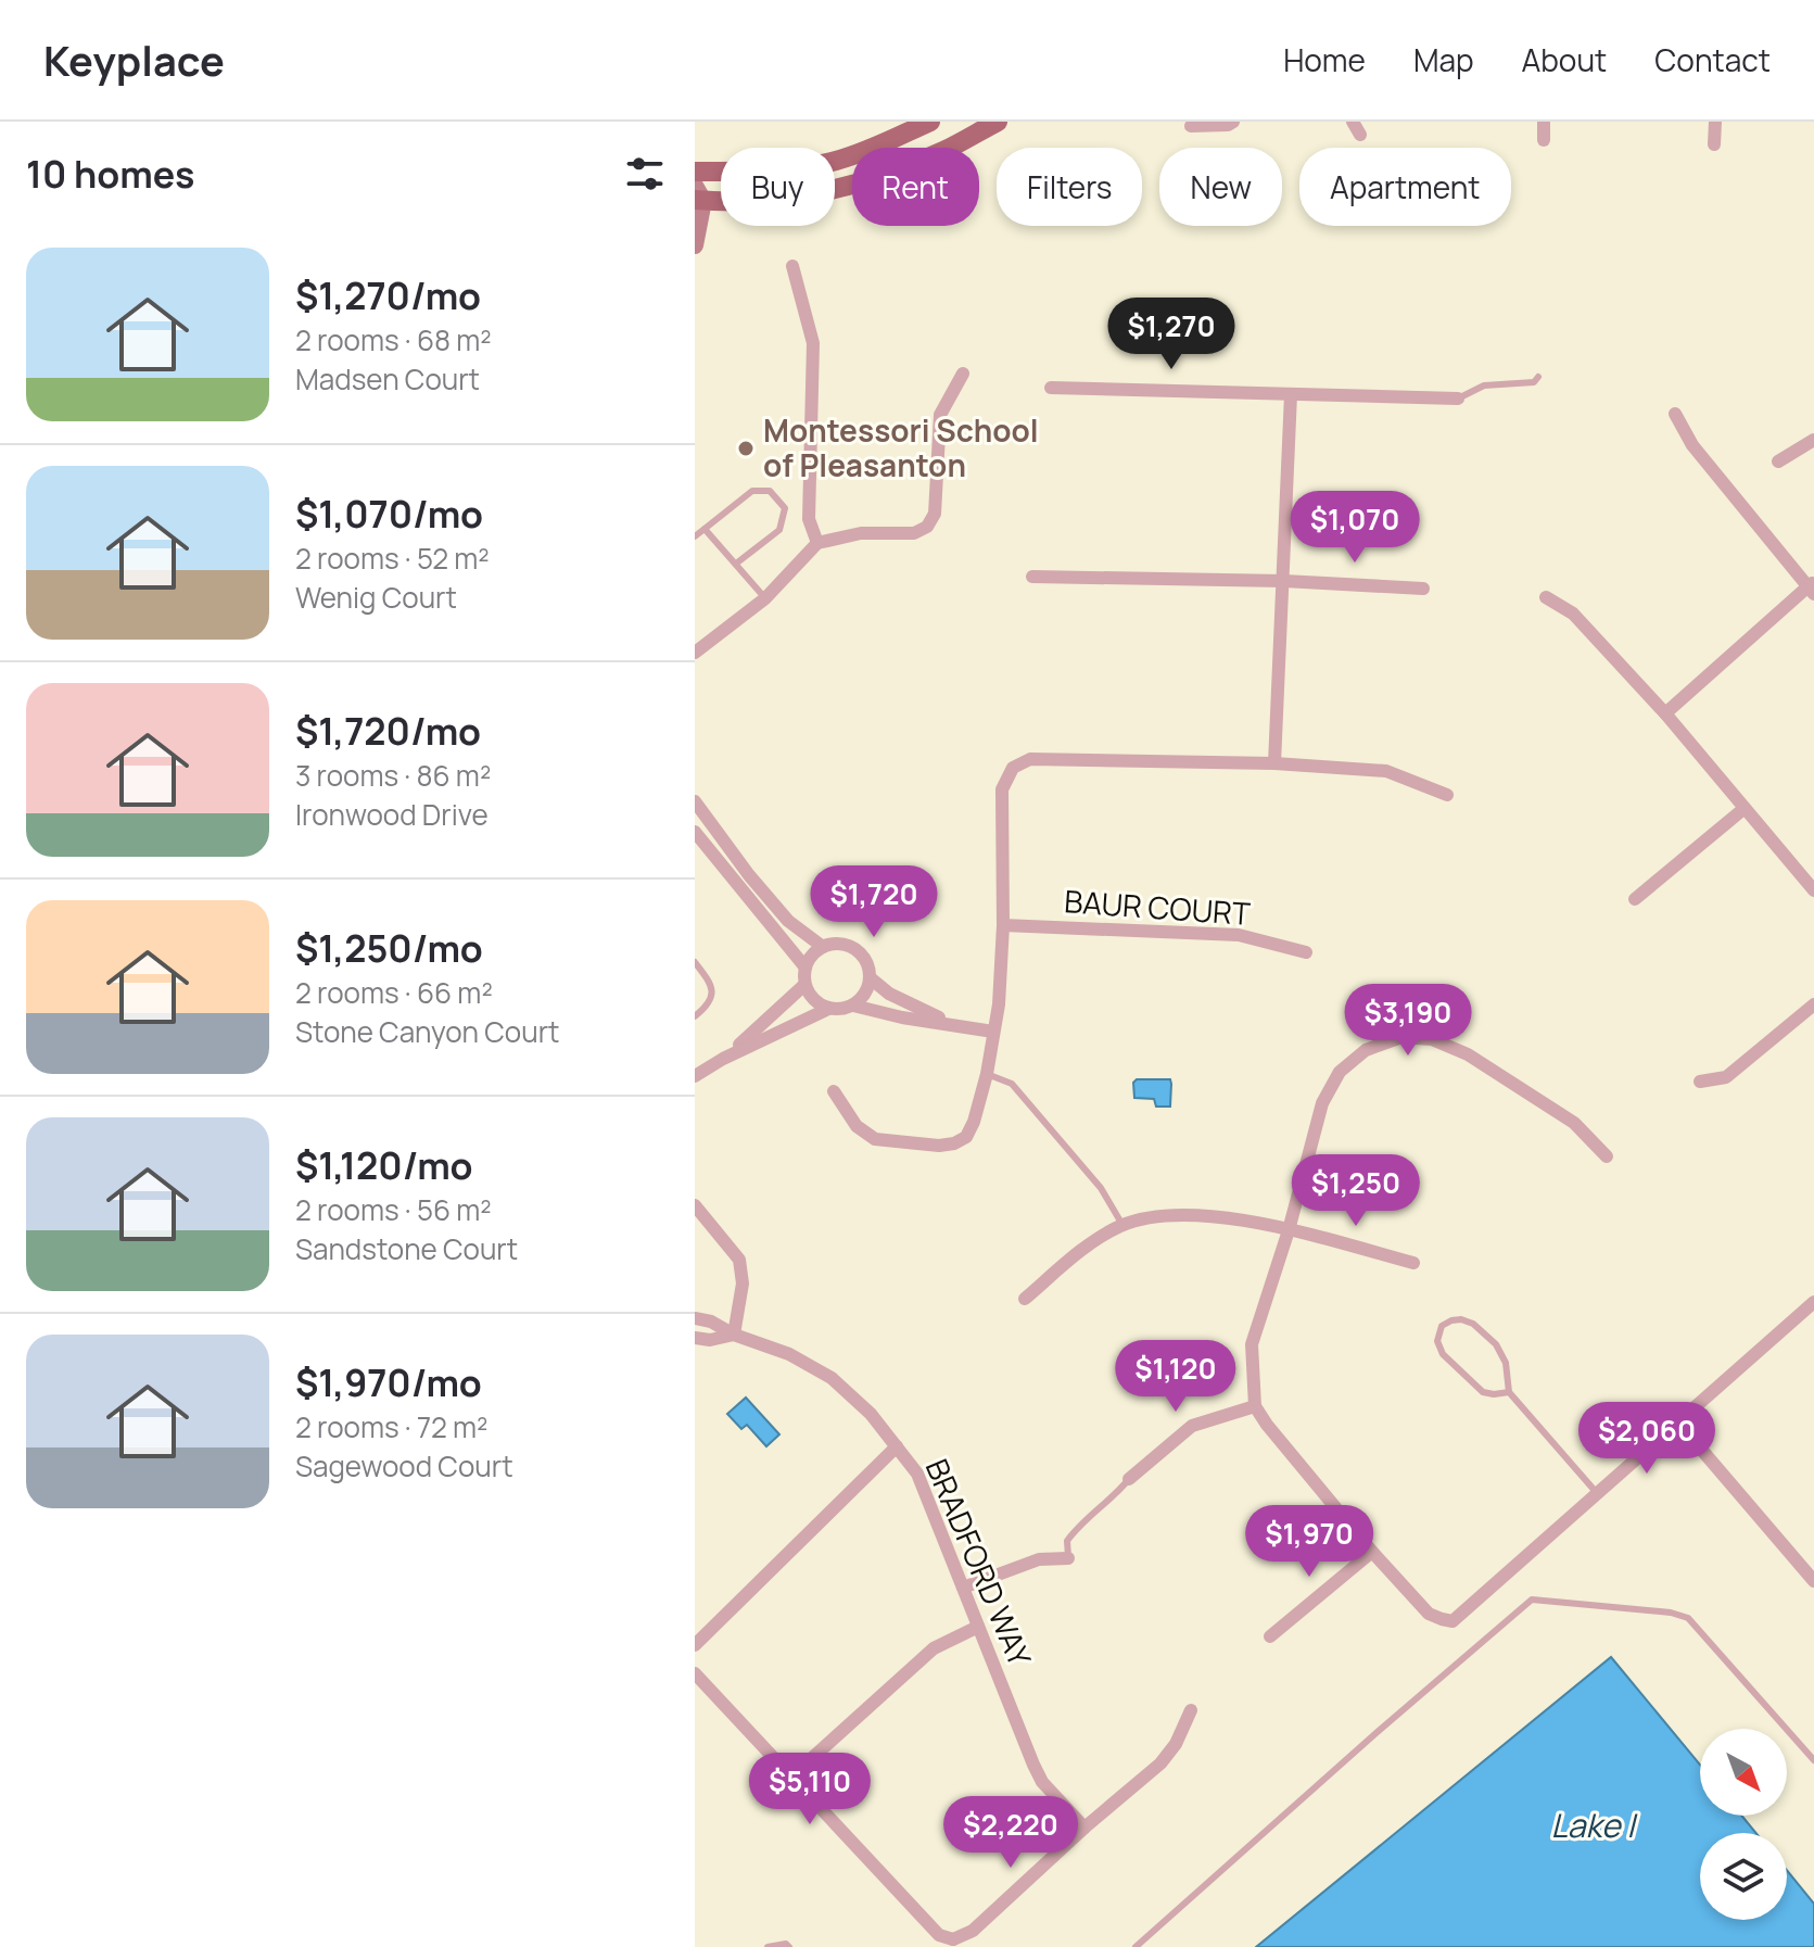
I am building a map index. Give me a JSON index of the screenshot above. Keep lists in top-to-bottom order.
{
  "streets": {
    "street": ["BAUR COURT", "BRADFORD WAY"]
  },
  "water": ["Lake I"],
  "places": ["Montessori School of Pleasanton"],
  "north": "bottom right",
  "page": {
    "header": "Keyplace",
    "nav": [
      "Home",
      "Map",
      "About",
      "Contact"
    ],
    "heading": "10 homes",
    "chip": [
      "Buy",
      "Rent",
      "Filters",
      "New",
      "Apartment"
    ],
    "list": [
      {
        "name": "$1,270/mo",
        "note": "2 rooms · 68 m² · Madsen Court"
      },
      {
        "name": "$1,070/mo",
        "note": "2 rooms · 52 m² · Wenig Court"
      },
      {
        "name": "$1,720/mo",
        "note": "3 rooms · 86 m² · Ironwood Drive"
      },
      {
        "name": "$1,250/mo",
        "note": "2 rooms · 66 m² · Stone Canyon Court"
      },
      {
        "name": "$1,120/mo",
        "note": "2 rooms · 56 m² · Sandstone Court"
      },
      {
        "name": "$1,970/mo",
        "note": "2 rooms · 72 m² · Sagewood Court"
      }
    ],
    "price": [
      "$1,270",
      "$1,070",
      "$1,720",
      "$3,190",
      "$1,250",
      "$1,120",
      "$2,060",
      "$1,970",
      "$5,110",
      "$2,220"
    ]
  }
}
